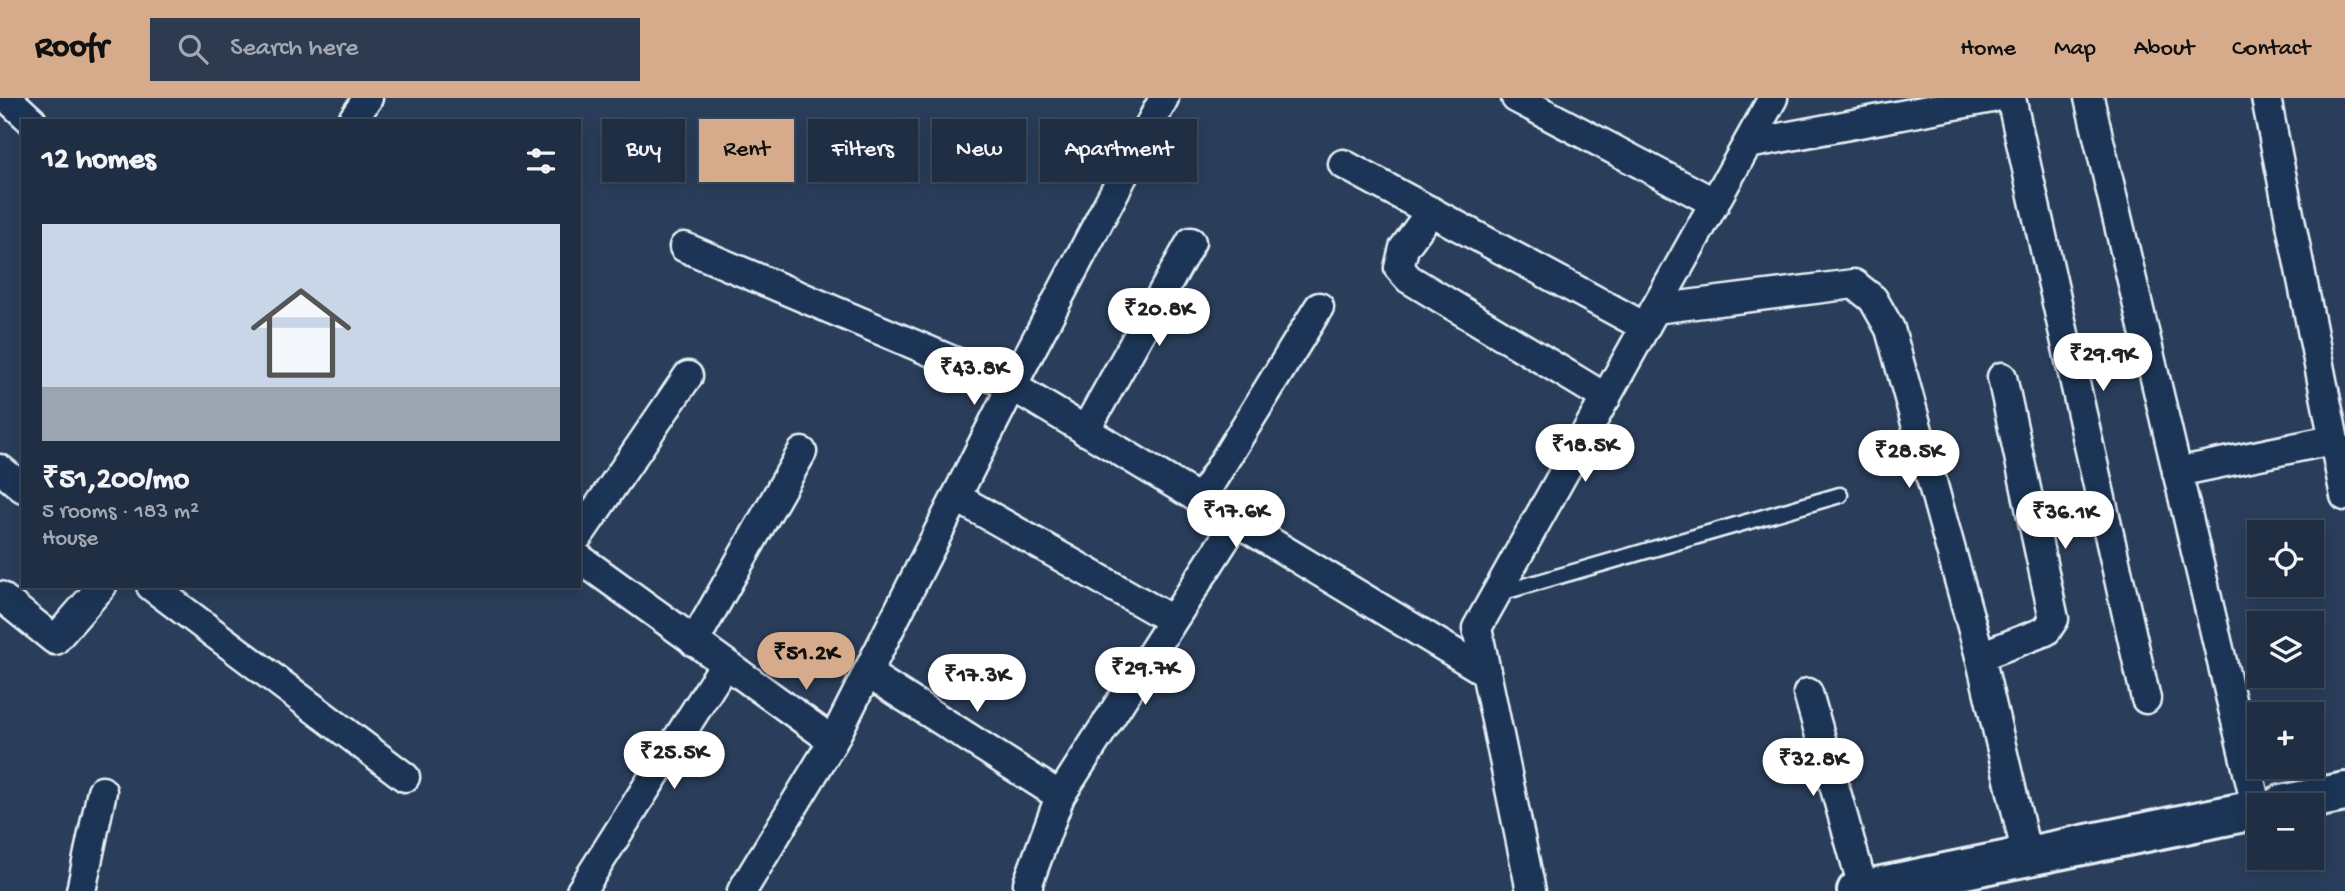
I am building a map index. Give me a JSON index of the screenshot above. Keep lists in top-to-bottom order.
{
  "page": {
    "header": "Roofr",
    "search": "Search here",
    "nav": [
      "Home",
      "Map",
      "About",
      "Contact"
    ],
    "chip": [
      "Buy",
      "Rent",
      "Filters",
      "New",
      "Apartment"
    ],
    "heading": "12 homes",
    "list": [
      {
        "name": "₹51,200/mo",
        "note": "5 rooms · 183 m² · House"
      }
    ],
    "price": [
      "₹20.8K",
      "₹29.9K",
      "₹43.8K",
      "₹18.5K",
      "₹28.5K",
      "₹17.6K",
      "₹36.1K",
      "₹51.2K",
      "₹29.7K",
      "₹17.3K",
      "₹25.5K",
      "₹32.8K"
    ],
    "map_buttons": ["+", "−"]
  }
}
